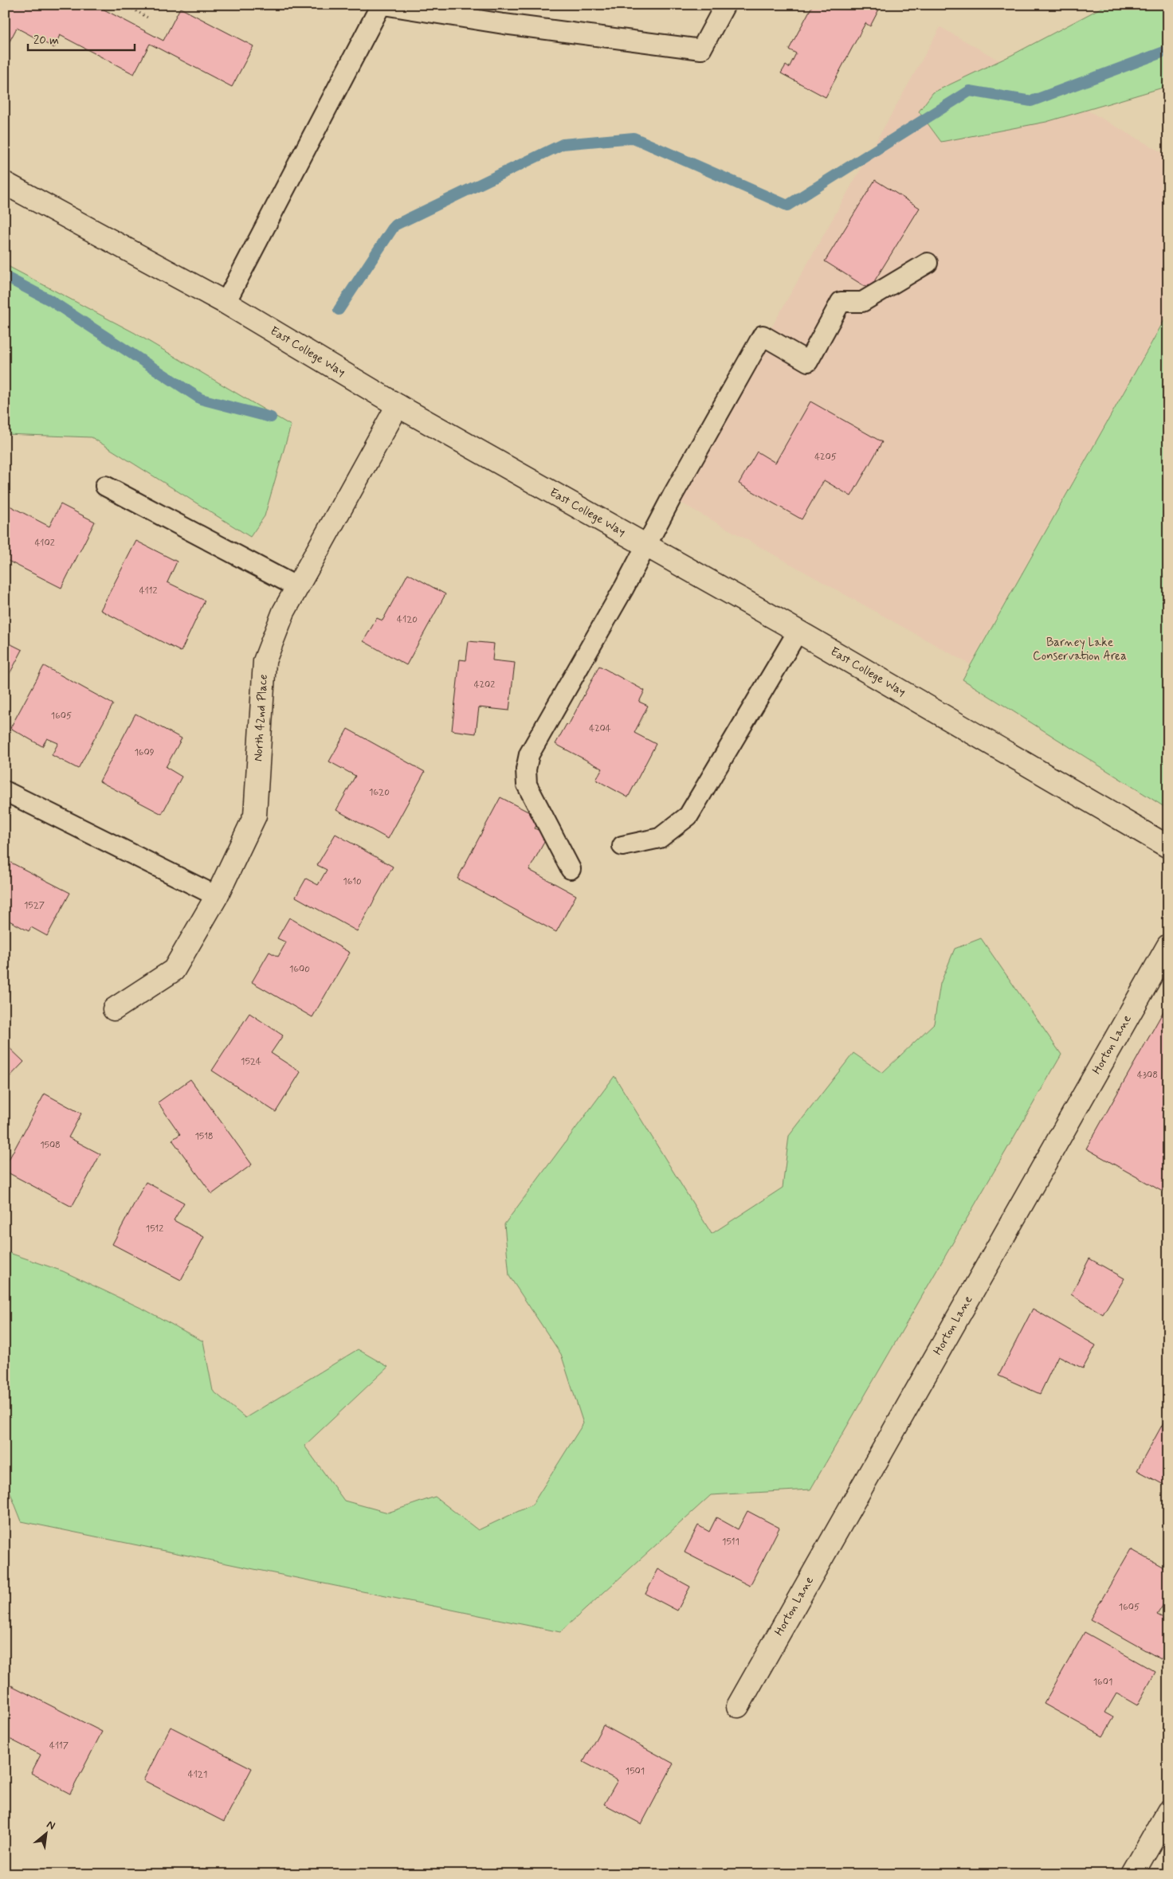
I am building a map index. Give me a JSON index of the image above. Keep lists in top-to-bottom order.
{
  "streets": {
    "street": ["East College Way", "North 42nd Place", "Horton Lane"]
  },
  "crossings": [
    ["East College Way", "North 42nd Place"]
  ],
  "parks": ["Barney Lake Conservation Area"],
  "house_numbers": [
    "4205",
    "4102",
    "4112",
    "4120",
    "4202",
    "1605",
    "4204",
    "1609",
    "1620",
    "1610",
    "1527",
    "1600",
    "1524",
    "4308",
    "1518",
    "1508",
    "1512",
    "1511",
    "1605",
    "1601",
    "4117",
    "1501",
    "4121"
  ],
  "scale_bar": "20 m",
  "north": "top right"
}
